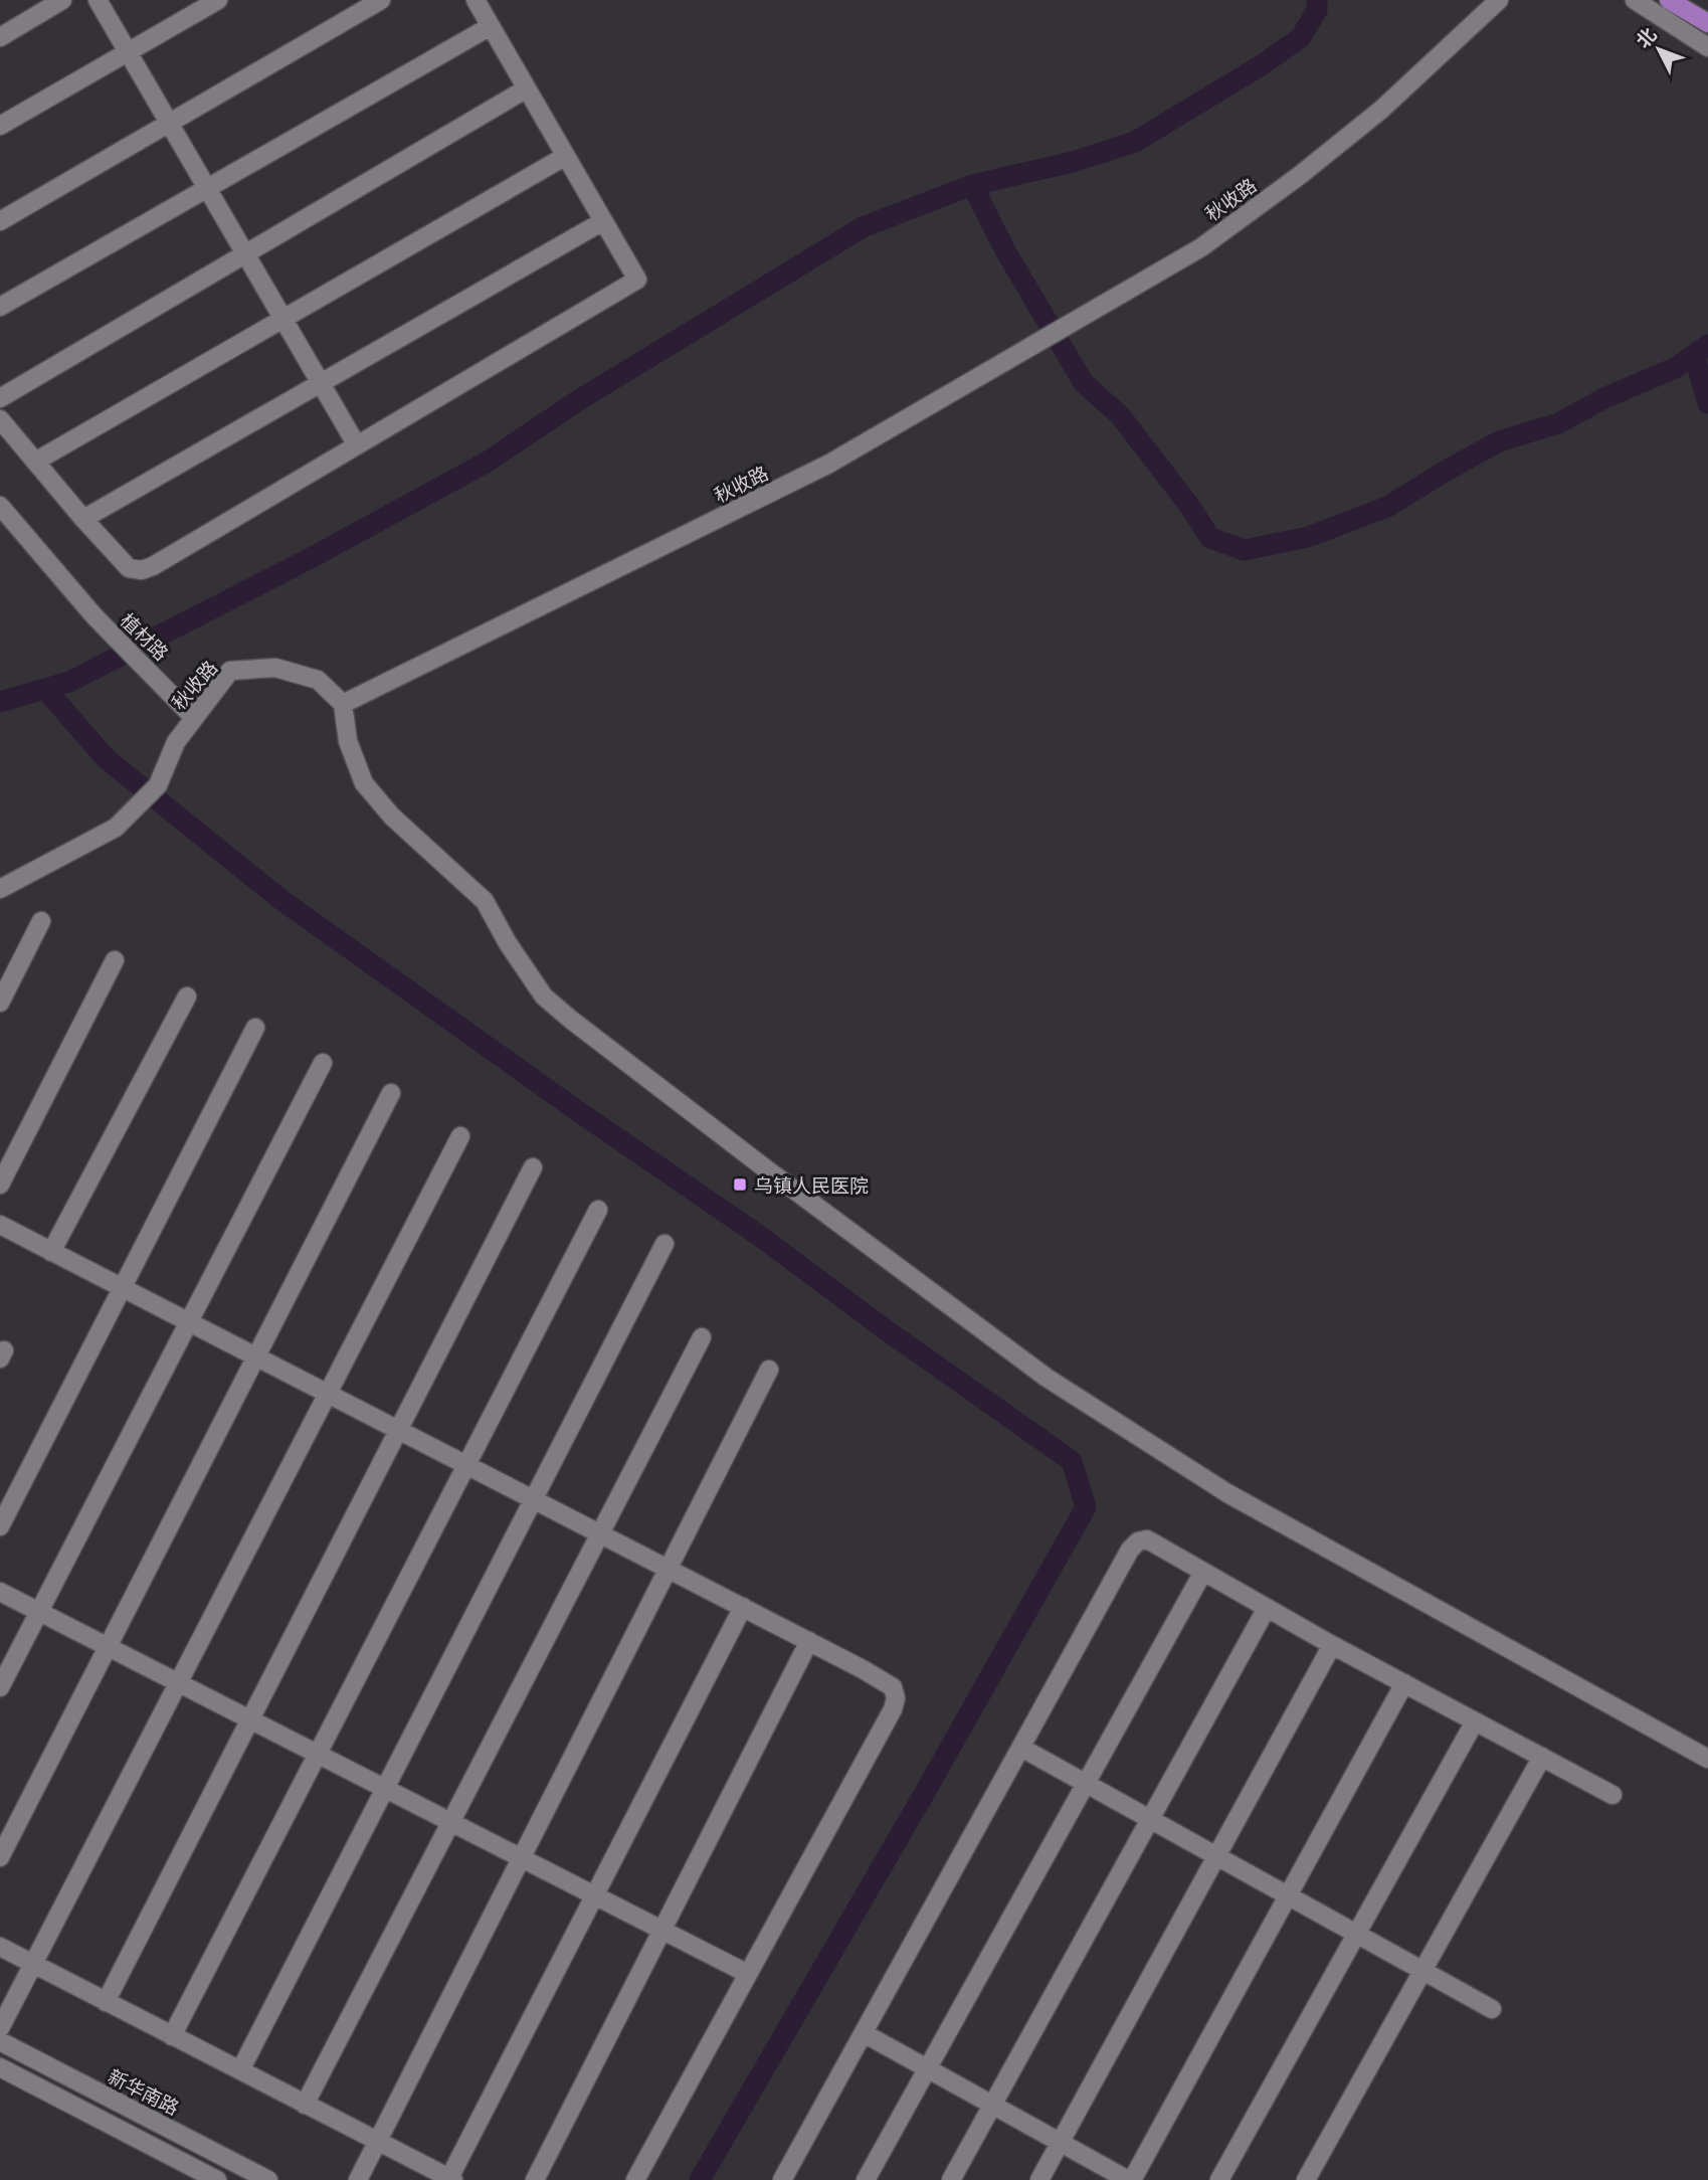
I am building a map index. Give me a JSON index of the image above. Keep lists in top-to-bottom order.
{
  "streets": {
    "street": ["秋收路", "植材路", "新华南路"]
  },
  "crossings": [
    ["秋收路", "植材路"]
  ],
  "places": {
    "transit": ["乌镇人民医院"]
  },
  "north": "top left"
}
